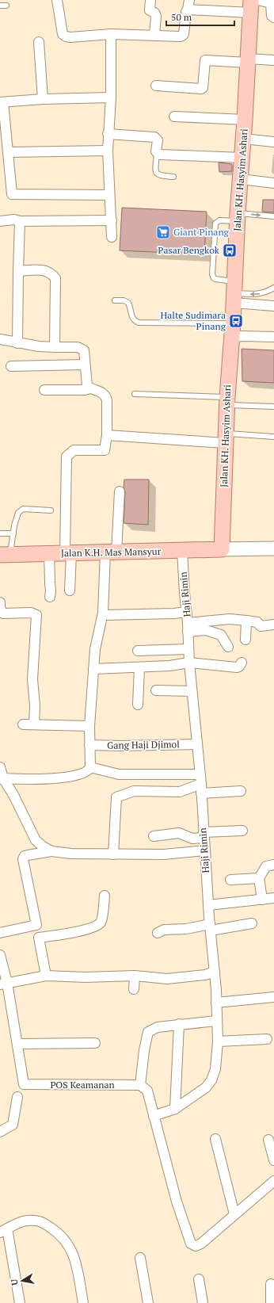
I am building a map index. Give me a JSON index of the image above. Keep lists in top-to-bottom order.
{
  "streets": {
    "main road": ["Jalan KH. Hasyim Ashari", "Jalan K.H. Mas Mansyur"],
    "street": ["Haji Rimin", "Gang Haji Djimol", "POS Keamanan"]
  },
  "crossings": [
    ["Jalan KH. Hasyim Ashari", "Jalan K.H. Mas Mansyur"],
    ["Jalan K.H. Mas Mansyur", "Haji Rimin"],
    ["Haji Rimin", "Gang Haji Djimol"]
  ],
  "places": {
    "supermarket": ["Giant Pinang"],
    "bus stop": ["Pasar Bengkok", "Halte Sudimara Pinang"]
  },
  "scale_bar": "50 m",
  "north": "left"
}
